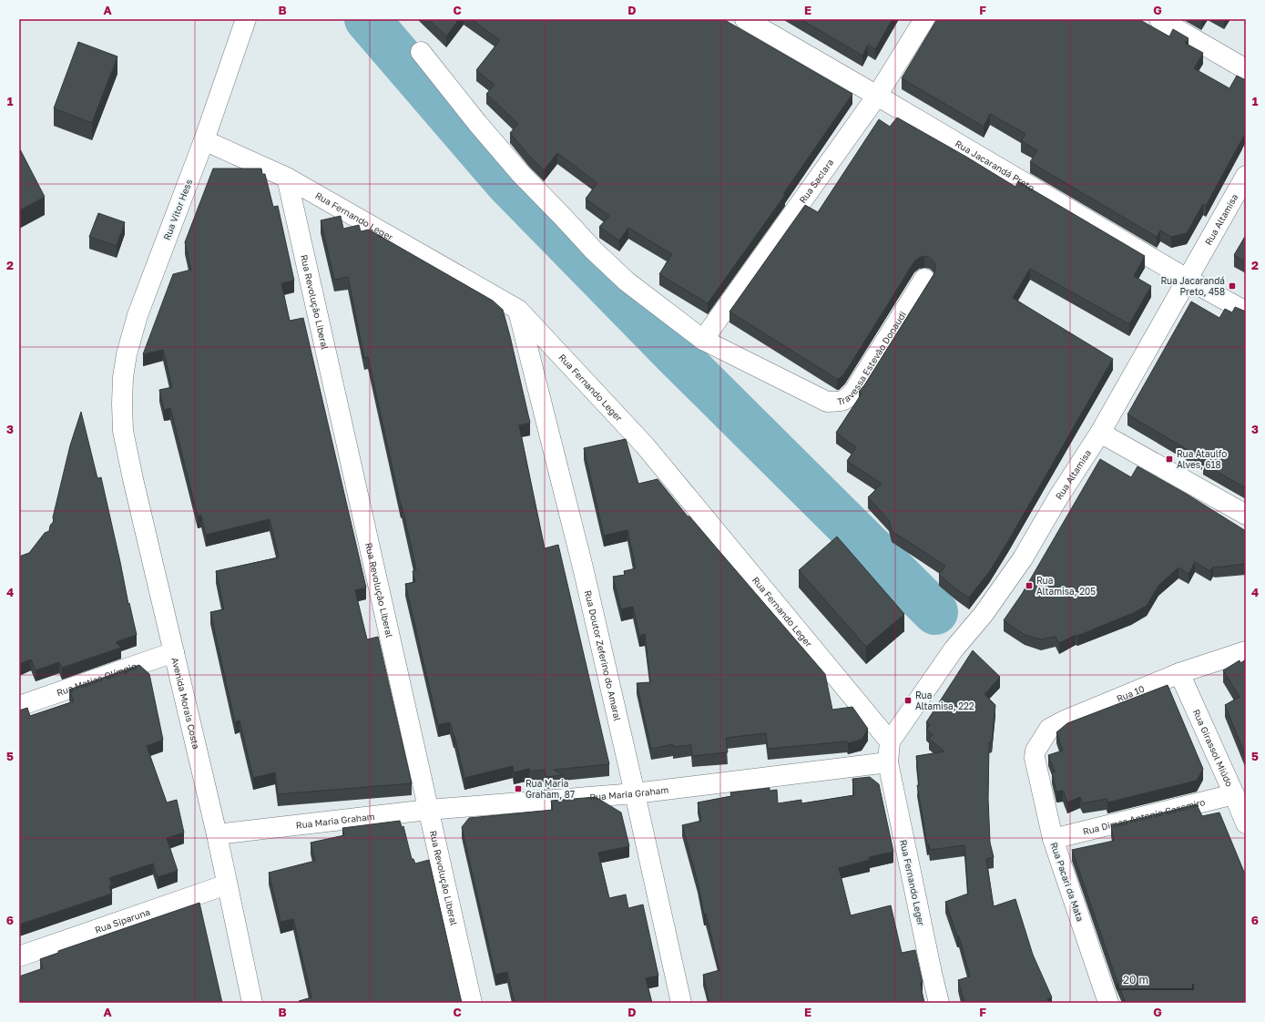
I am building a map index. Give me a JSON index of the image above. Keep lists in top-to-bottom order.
{
  "streets": {
    "street": [
      "Rua Jacarandá Preto",
      "Rua Saclara",
      "Rua Vitor Hess",
      "Rua Fernando Leger",
      "Rua Altamisa",
      "Rua Revolução Liberal",
      "Travessa Estevão Donaudi",
      "Rua Doutor Zeferino do Amaral",
      "Rua Matias Olímpio",
      "Rua 10",
      "Avenida Morais Costa",
      "Rua Girassol Miúdo",
      "Rua Maria Graham",
      "Rua Dimas Antonio Casemiro",
      "Rua Pacari da Mata",
      "Rua Siparuna"
    ]
  },
  "crossings": [
    ["Rua Jacarandá Preto", "Rua Saclara"],
    ["Rua Jacarandá Preto", "Rua Altamisa"],
    ["Rua Saclara", "Travessa Estevão Donaudi"],
    ["Rua Vitor Hess", "Rua Fernando Leger"],
    ["Rua Vitor Hess", "Avenida Morais Costa"],
    ["Rua Fernando Leger", "Rua Altamisa"],
    ["Rua Fernando Leger", "Rua Revolução Liberal"],
    ["Rua Fernando Leger", "Rua Doutor Zeferino do Amaral"],
    ["Rua Fernando Leger", "Rua Maria Graham"],
    ["Rua Altamisa", "Rua Maria Graham"],
    ["Rua Revolução Liberal", "Rua Maria Graham"],
    ["Rua Doutor Zeferino do Amaral", "Rua Maria Graham"],
    ["Rua Matias Olímpio", "Avenida Morais Costa"],
    ["Rua 10", "Rua Girassol Miúdo"],
    ["Rua 10", "Rua Pacari da Mata"],
    ["Avenida Morais Costa", "Rua Maria Graham"],
    ["Avenida Morais Costa", "Rua Siparuna"],
    ["Rua Girassol Miúdo", "Rua Dimas Antonio Casemiro"],
    ["Rua Dimas Antonio Casemiro", "Rua Pacari da Mata"]
  ],
  "places": {
    "transit": [
      "Rua Jacarandá Preto, 458",
      "Rua Ataulfo Alves, 618",
      "Rua Altamisa, 205",
      "Rua Altamisa, 222",
      "Rua Maria Graham, 87"
    ]
  },
  "scale_bar": "20 m",
  "grid": {
    "columns": [
      "A",
      "B",
      "C",
      "D",
      "E",
      "F",
      "G"
    ],
    "rows": [
      "1",
      "2",
      "3",
      "4",
      "5",
      "6"
    ]
  }
}
